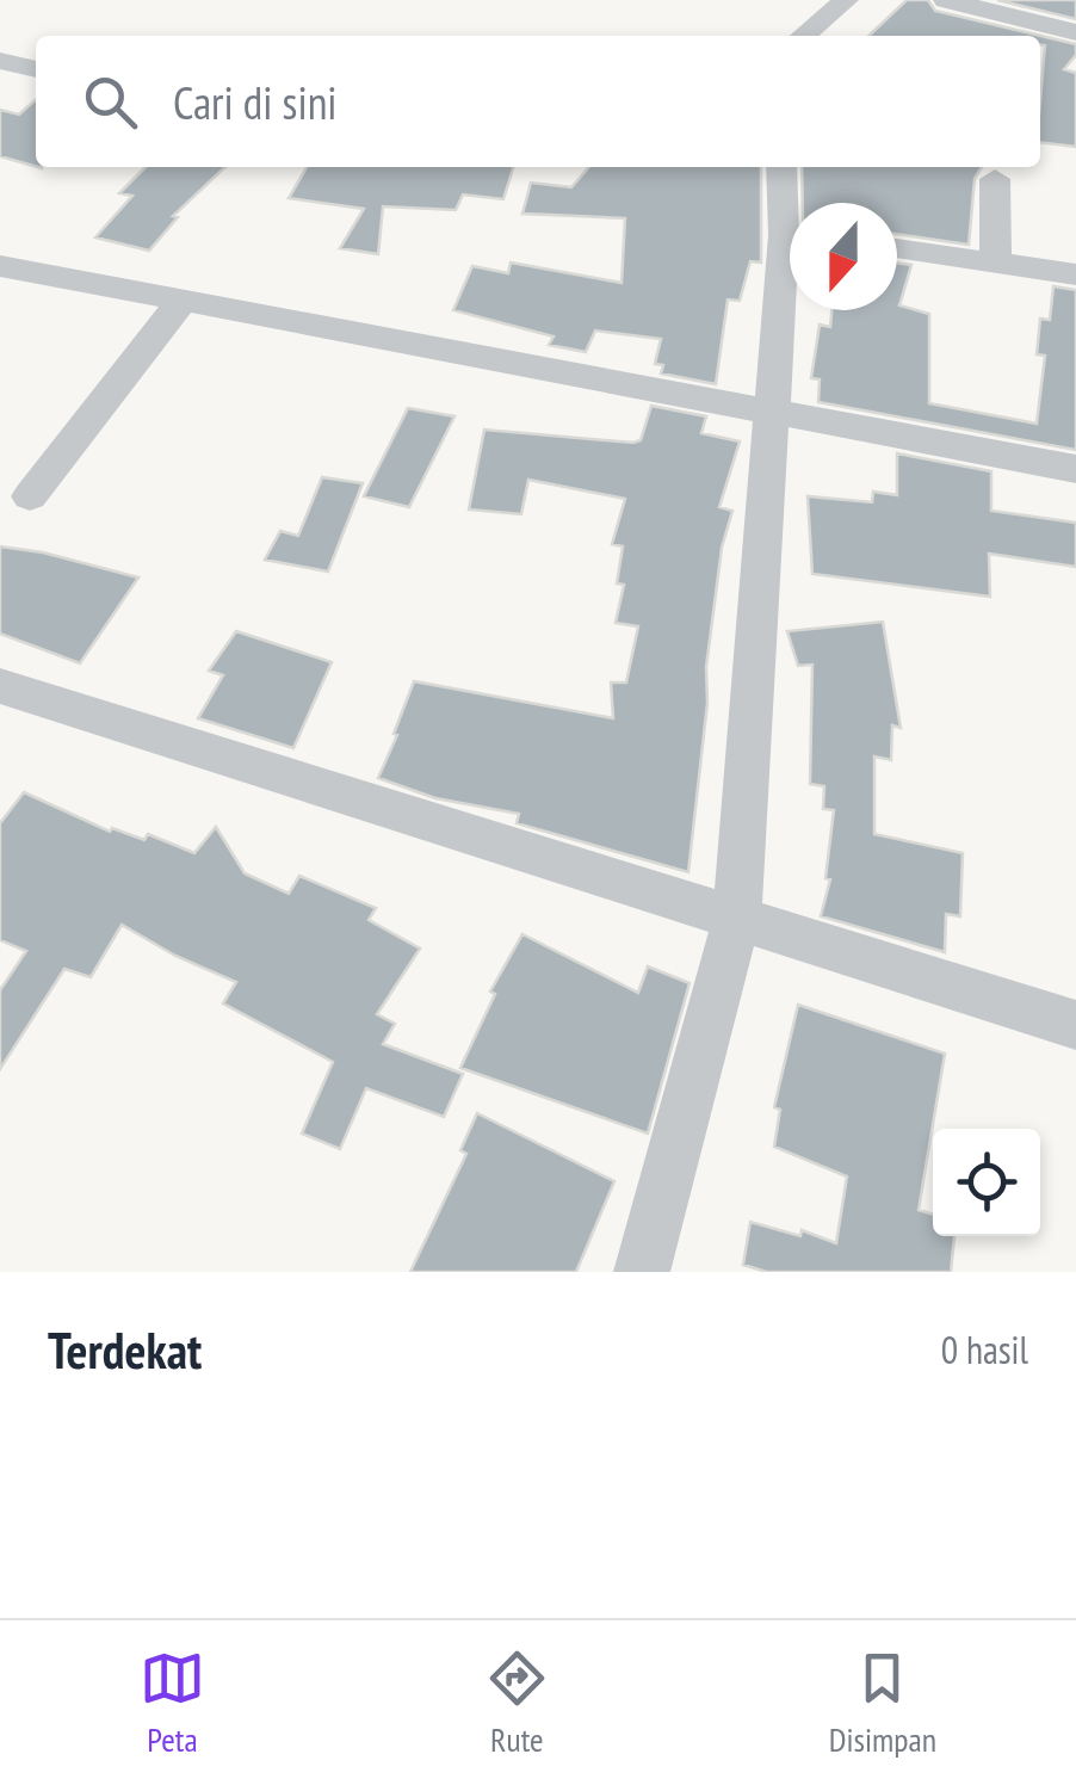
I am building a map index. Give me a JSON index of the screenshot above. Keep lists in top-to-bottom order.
{
  "north": "bottom",
  "page": {
    "search": "Cari di sini",
    "heading": ["Terdekat", "0 hasil"],
    "nav": ["Peta", "Rute", "Disimpan"]
  }
}
